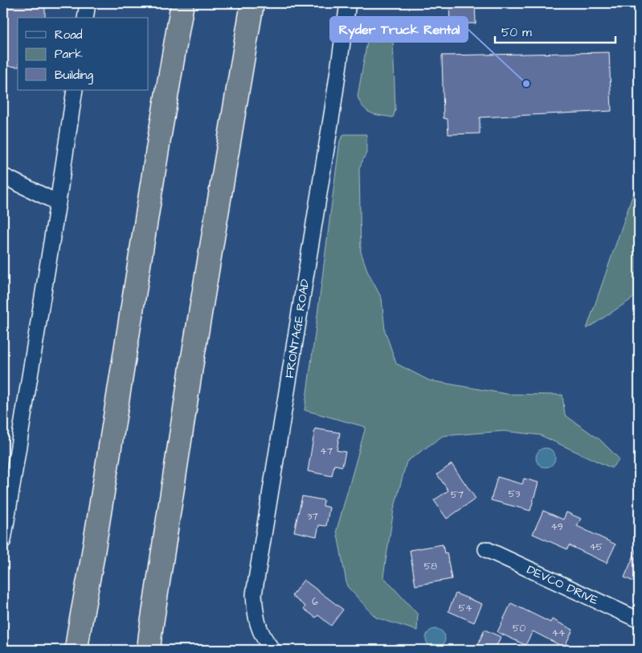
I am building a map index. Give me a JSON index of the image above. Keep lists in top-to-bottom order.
{
  "streets": {
    "street": ["FRONTAGE ROAD", "DEVCO DRIVE"]
  },
  "places": ["Ryder Truck Rental"],
  "house_numbers": [
    "47",
    "53",
    "57",
    "37",
    "49",
    "45",
    "58",
    "6",
    "54",
    "50",
    "44"
  ],
  "legend": ["Road", "Park", "Building"],
  "scale_bar": "50 m"
}
